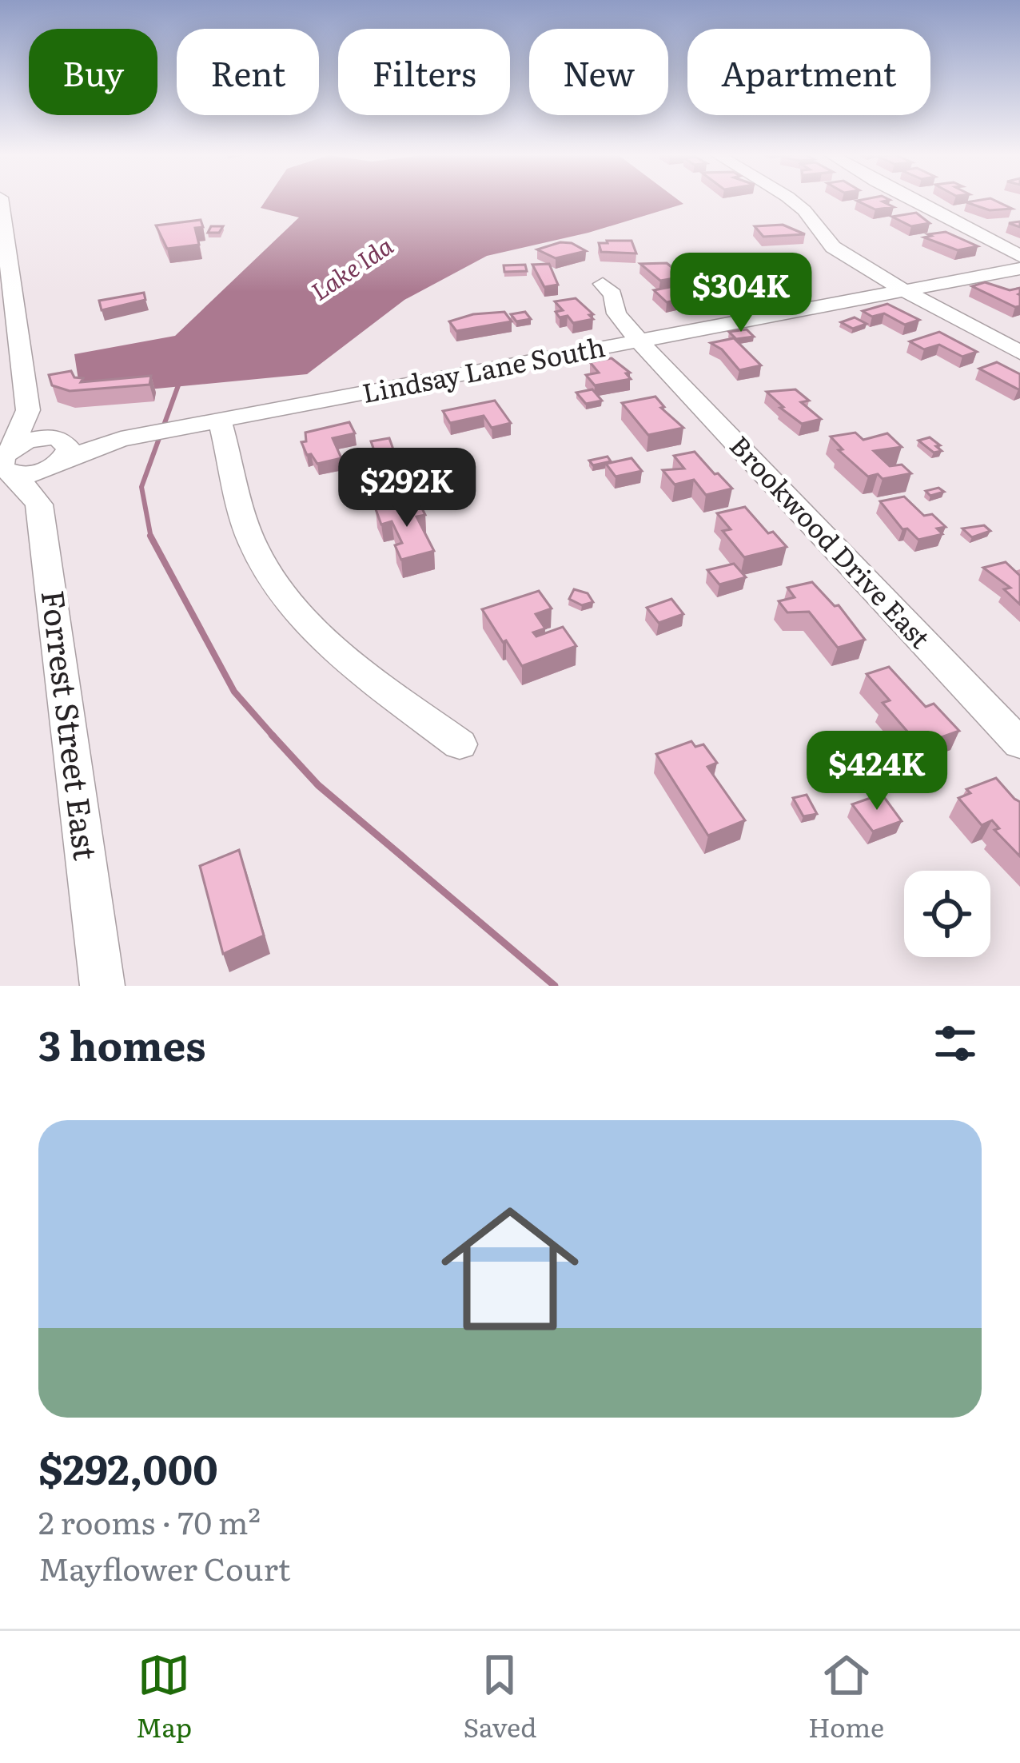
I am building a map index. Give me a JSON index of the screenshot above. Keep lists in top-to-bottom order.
{
  "streets": {
    "street": ["Lindsay Lane South", "Brookwood Drive East", "Forrest Street East"]
  },
  "crossings": [
    ["Lindsay Lane South", "Brookwood Drive East"]
  ],
  "water": ["Lake Ida"],
  "page": {
    "chip": [
      "Buy",
      "Rent",
      "Filters",
      "New",
      "Apartment"
    ],
    "price": ["$304K", "$292K", "$424K"],
    "heading": "3 homes",
    "list": [
      {
        "name": "$292,000",
        "note": "2 rooms · 70 m² · Mayflower Court"
      }
    ],
    "tabs": ["Map", "Saved", "Home"]
  }
}
